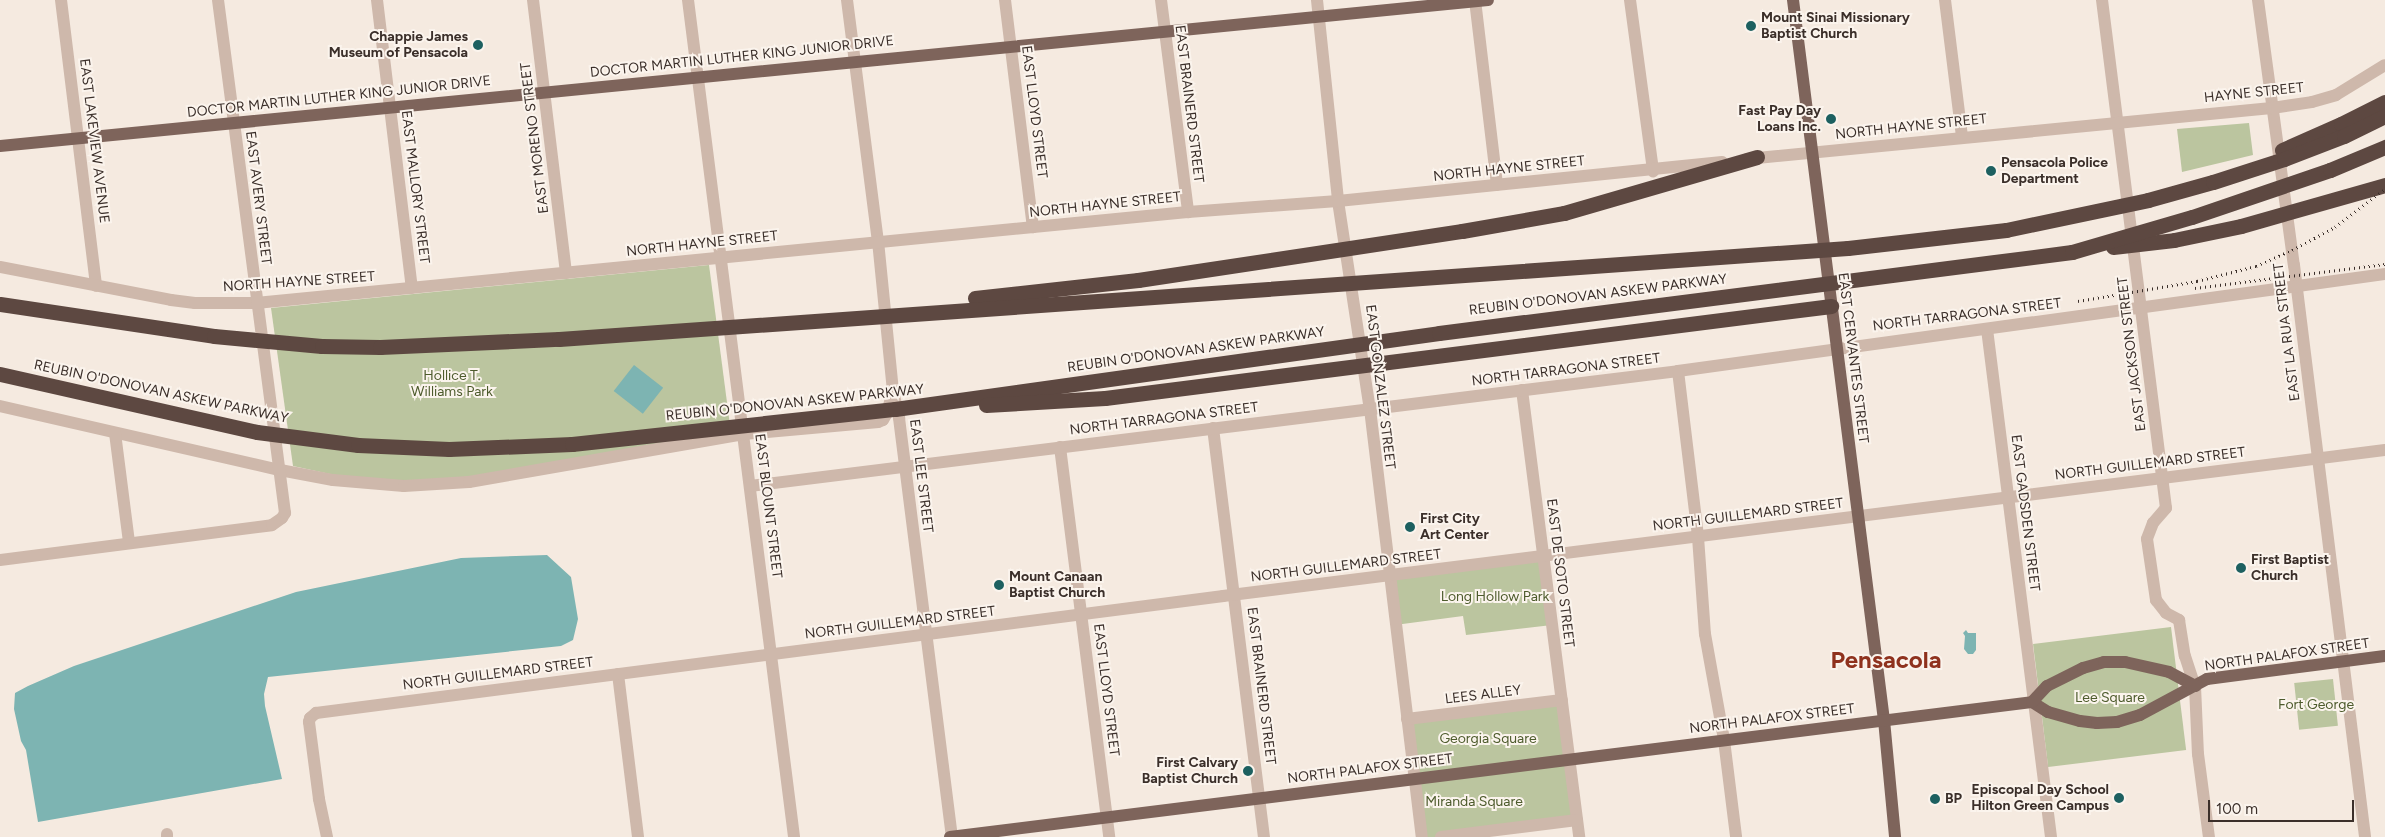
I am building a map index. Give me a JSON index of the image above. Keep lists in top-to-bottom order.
{
  "streets": {
    "highway": ["REUBIN O'DONOVAN ASKEW PARKWAY"],
    "main road": ["DOCTOR MARTIN LUTHER KING JUNIOR DRIVE", "EAST CERVANTES STREET", "NORTH PALAFOX STREET"],
    "street": [
      "HAYNE STREET",
      "EAST BRAINERD STREET",
      "EAST LLOYD STREET",
      "NORTH HAYNE STREET",
      "EAST MORENO STREET",
      "EAST LAKEVIEW AVENUE",
      "EAST MALLORY STREET",
      "EAST AVERY STREET",
      "NORTH TARRAGONA STREET",
      "EAST LA RUA STREET",
      "EAST JACKSON STREET",
      "EAST GONZALEZ STREET",
      "NORTH GUILLEMARD STREET",
      "EAST LEE STREET",
      "EAST BLOUNT STREET",
      "EAST GADSDEN STREET",
      "EAST DE SOTO STREET",
      "LEES ALLEY"
    ]
  },
  "crossings": [
    ["DOCTOR MARTIN LUTHER KING JUNIOR DRIVE", "EAST BRAINERD STREET"],
    ["DOCTOR MARTIN LUTHER KING JUNIOR DRIVE", "EAST LLOYD STREET"],
    ["DOCTOR MARTIN LUTHER KING JUNIOR DRIVE", "EAST MORENO STREET"],
    ["DOCTOR MARTIN LUTHER KING JUNIOR DRIVE", "EAST LAKEVIEW AVENUE"],
    ["DOCTOR MARTIN LUTHER KING JUNIOR DRIVE", "EAST MALLORY STREET"],
    ["DOCTOR MARTIN LUTHER KING JUNIOR DRIVE", "EAST AVERY STREET"],
    ["DOCTOR MARTIN LUTHER KING JUNIOR DRIVE", "EAST GONZALEZ STREET"],
    ["DOCTOR MARTIN LUTHER KING JUNIOR DRIVE", "EAST LEE STREET"],
    ["DOCTOR MARTIN LUTHER KING JUNIOR DRIVE", "EAST BLOUNT STREET"],
    ["HAYNE STREET", "NORTH HAYNE STREET"],
    ["HAYNE STREET", "EAST LA RUA STREET"],
    ["HAYNE STREET", "EAST JACKSON STREET"],
    ["EAST BRAINERD STREET", "NORTH HAYNE STREET"],
    ["EAST BRAINERD STREET", "NORTH TARRAGONA STREET"],
    ["EAST BRAINERD STREET", "NORTH GUILLEMARD STREET"],
    ["EAST BRAINERD STREET", "NORTH PALAFOX STREET"],
    ["EAST LLOYD STREET", "NORTH HAYNE STREET"],
    ["EAST LLOYD STREET", "NORTH TARRAGONA STREET"],
    ["EAST LLOYD STREET", "NORTH GUILLEMARD STREET"],
    ["EAST LLOYD STREET", "NORTH PALAFOX STREET"],
    ["NORTH HAYNE STREET", "EAST MORENO STREET"],
    ["NORTH HAYNE STREET", "EAST LAKEVIEW AVENUE"],
    ["NORTH HAYNE STREET", "EAST MALLORY STREET"],
    ["NORTH HAYNE STREET", "EAST AVERY STREET"],
    ["NORTH HAYNE STREET", "EAST JACKSON STREET"],
    ["NORTH HAYNE STREET", "EAST CERVANTES STREET"],
    ["NORTH HAYNE STREET", "EAST GONZALEZ STREET"],
    ["NORTH HAYNE STREET", "EAST LEE STREET"],
    ["NORTH HAYNE STREET", "EAST BLOUNT STREET"],
    ["NORTH TARRAGONA STREET", "EAST LA RUA STREET"],
    ["NORTH TARRAGONA STREET", "EAST JACKSON STREET"],
    ["NORTH TARRAGONA STREET", "EAST GONZALEZ STREET"],
    ["NORTH TARRAGONA STREET", "EAST LEE STREET"],
    ["NORTH TARRAGONA STREET", "EAST BLOUNT STREET"],
    ["NORTH TARRAGONA STREET", "EAST GADSDEN STREET"],
    ["NORTH TARRAGONA STREET", "EAST DE SOTO STREET"],
    ["EAST LA RUA STREET", "NORTH GUILLEMARD STREET"],
    ["EAST LA RUA STREET", "NORTH PALAFOX STREET"],
    ["EAST JACKSON STREET", "NORTH GUILLEMARD STREET"],
    ["EAST JACKSON STREET", "NORTH PALAFOX STREET"],
    ["EAST CERVANTES STREET", "NORTH PALAFOX STREET"],
    ["EAST GONZALEZ STREET", "NORTH GUILLEMARD STREET"],
    ["EAST GONZALEZ STREET", "NORTH PALAFOX STREET"],
    ["EAST GONZALEZ STREET", "LEES ALLEY"],
    ["NORTH GUILLEMARD STREET", "EAST LEE STREET"],
    ["NORTH GUILLEMARD STREET", "EAST BLOUNT STREET"],
    ["NORTH GUILLEMARD STREET", "EAST GADSDEN STREET"],
    ["NORTH GUILLEMARD STREET", "EAST DE SOTO STREET"],
    ["EAST LEE STREET", "NORTH PALAFOX STREET"],
    ["EAST GADSDEN STREET", "NORTH PALAFOX STREET"],
    ["EAST DE SOTO STREET", "NORTH PALAFOX STREET"],
    ["EAST DE SOTO STREET", "LEES ALLEY"]
  ],
  "districts": ["Pensacola"],
  "parks": [
    "Hollice T. Williams Park",
    "Long Hollow Park",
    "Lee Square",
    "Fort George",
    "Georgia Square",
    "Miranda Square"
  ],
  "places": [
    "Mount Sinai Missionary Baptist Church",
    "Chappie James Museum of Pensacola",
    "Fast Pay Day Loans Inc.",
    "Pensacola Police Department",
    "First City Art Center",
    "First Baptist Church",
    "Mount Canaan Baptist Church",
    "First Calvary Baptist Church",
    "Episcopal Day School Hilton Green Campus",
    "BP"
  ],
  "scale_bar": "100 m"
}
